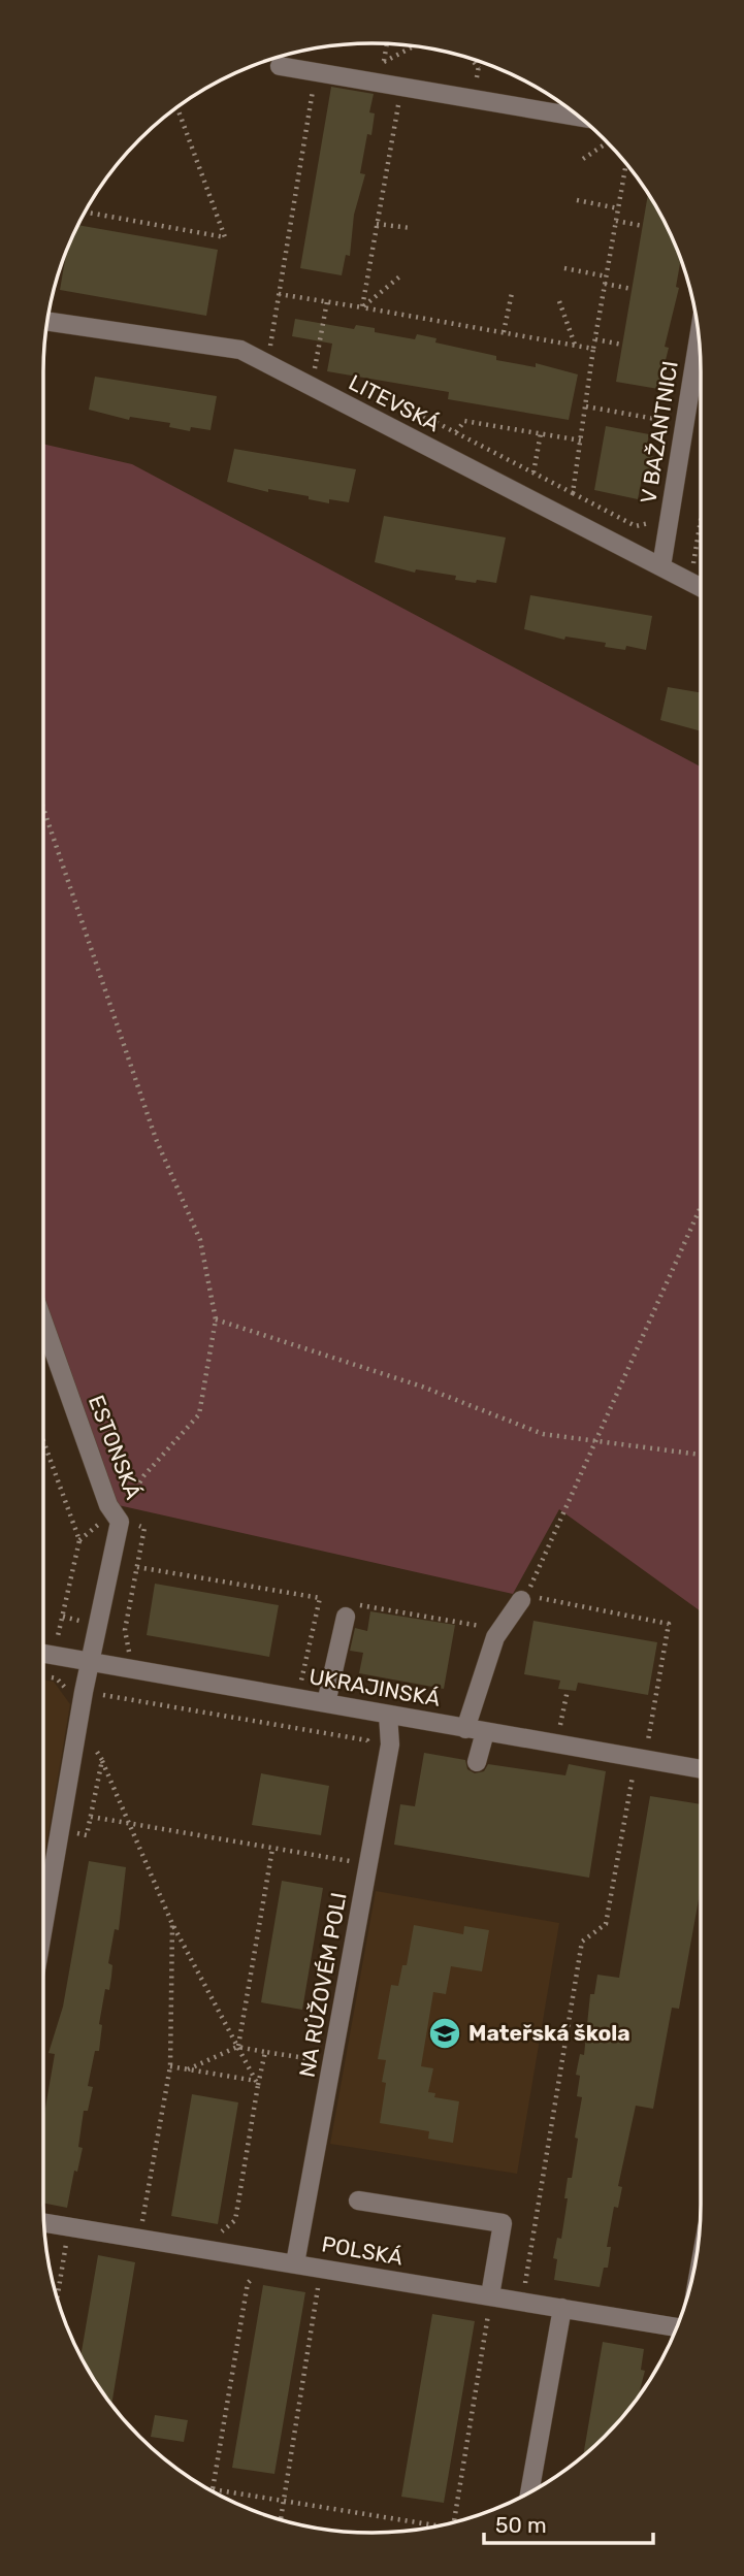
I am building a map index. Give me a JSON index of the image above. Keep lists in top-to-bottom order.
{
  "streets": {
    "street": [
      "LITEVSKÁ",
      "V BAŽANTNICI",
      "ESTONSKÁ",
      "UKRAJINSKÁ",
      "NA RŮŽOVÉM POLI",
      "POLSKÁ"
    ]
  },
  "crossings": [
    ["LITEVSKÁ", "V BAŽANTNICI"],
    ["ESTONSKÁ", "UKRAJINSKÁ"],
    ["UKRAJINSKÁ", "NA RŮŽOVÉM POLI"],
    ["NA RŮŽOVÉM POLI", "POLSKÁ"]
  ],
  "places": {
    "school or university": ["Mateřská škola"]
  },
  "scale_bar": "50 m"
}
